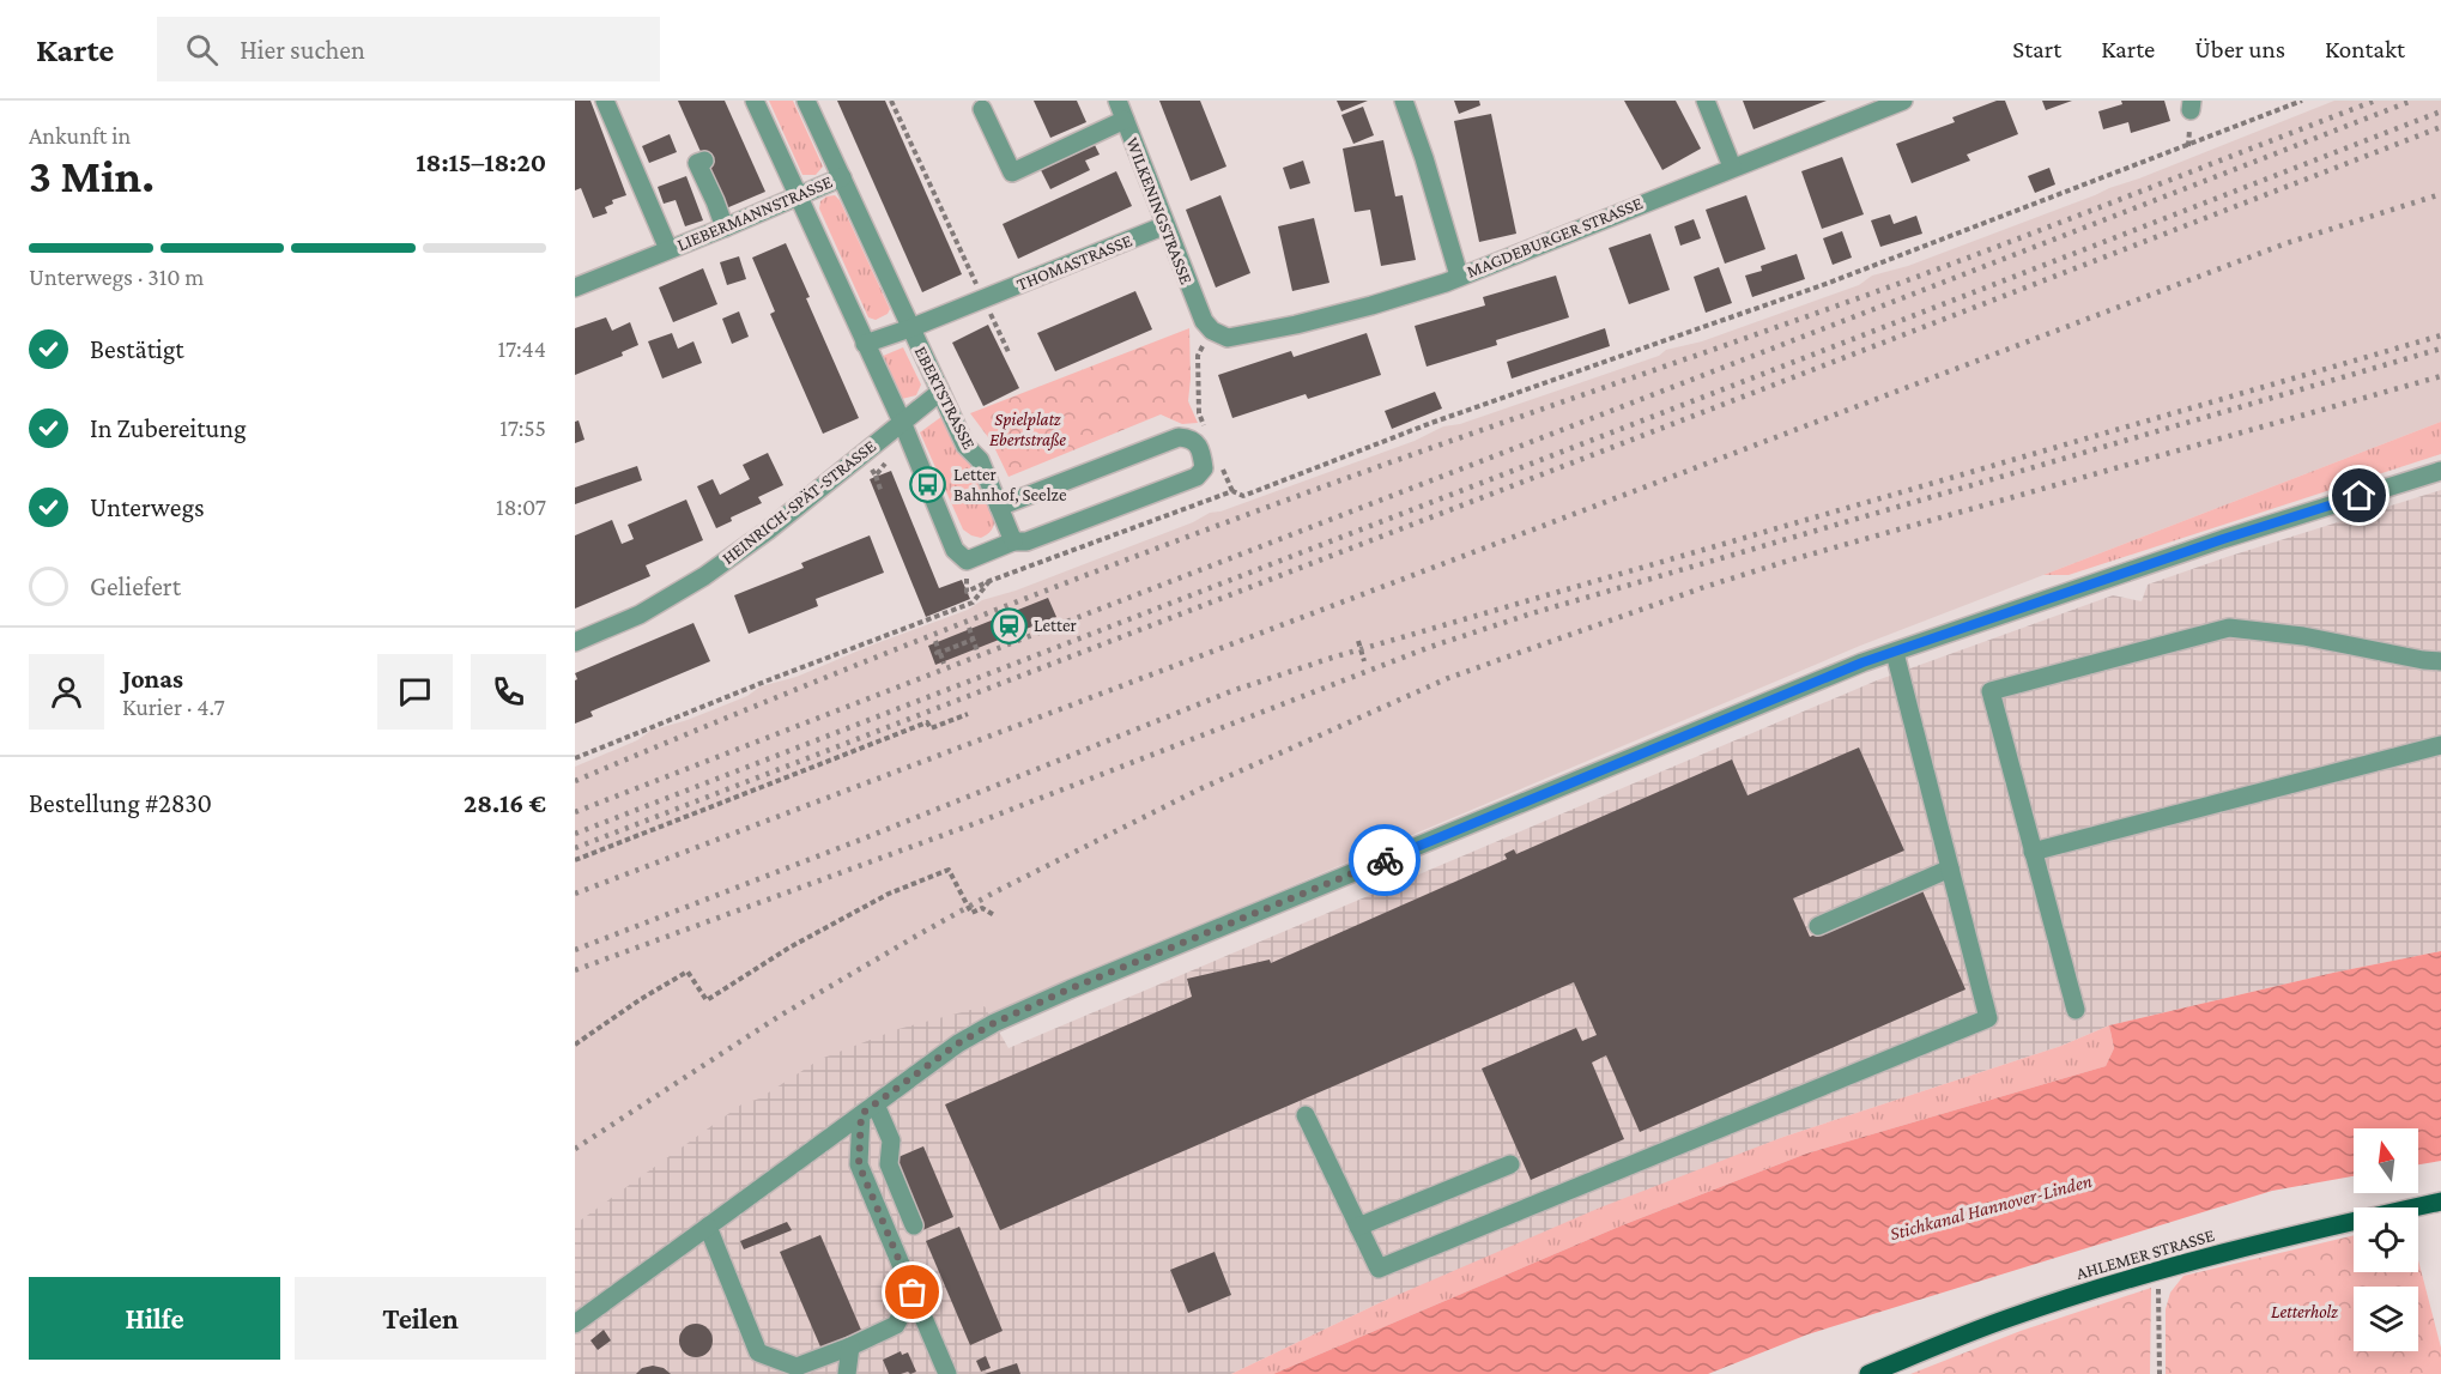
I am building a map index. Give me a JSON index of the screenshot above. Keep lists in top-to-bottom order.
{
  "streets": {
    "main road": ["AHLEMER STRASSE"],
    "street": [
      "WILKENINGSTRASSE",
      "LIEBERMANNSTRASSE",
      "MAGDEBURGER STRASSE",
      "THOMASTRASSE",
      "EBERTSTRASSE",
      "HEINRICH-SPÄT-STRASSE"
    ]
  },
  "crossings": [
    ["WILKENINGSTRASSE", "MAGDEBURGER STRASSE"],
    ["WILKENINGSTRASSE", "THOMASTRASSE"],
    ["LIEBERMANNSTRASSE", "EBERTSTRASSE"],
    ["THOMASTRASSE", "EBERTSTRASSE"],
    ["EBERTSTRASSE", "HEINRICH-SPÄT-STRASSE"]
  ],
  "water": ["Stichkanal Hannover-Linden"],
  "parks": ["Spielplatz Ebertstraße", "Letterholz"],
  "places": {
    "bus stop": ["Letter Bahnhof, Seelze"],
    "station": ["Letter"]
  },
  "north": "top",
  "page": {
    "header": "Karte",
    "search": "Hier suchen",
    "nav": [
      "Start",
      "Karte",
      "Über uns",
      "Kontakt"
    ],
    "heading": ["3 Min.", "Ankunft in", "18:15–18:20"],
    "panel": [
      "Jonas",
      "Kurier · 4.7",
      "Bestellung #2830",
      "28.16 €"
    ],
    "bar": "Unterwegs · 310 m",
    "list": [
      ["Bestätigt", "17:44"],
      ["In Zubereitung", "17:55"],
      ["Unterwegs", "18:07"],
      "Geliefert"
    ],
    "buttons": ["Hilfe", "Teilen"]
  }
}
